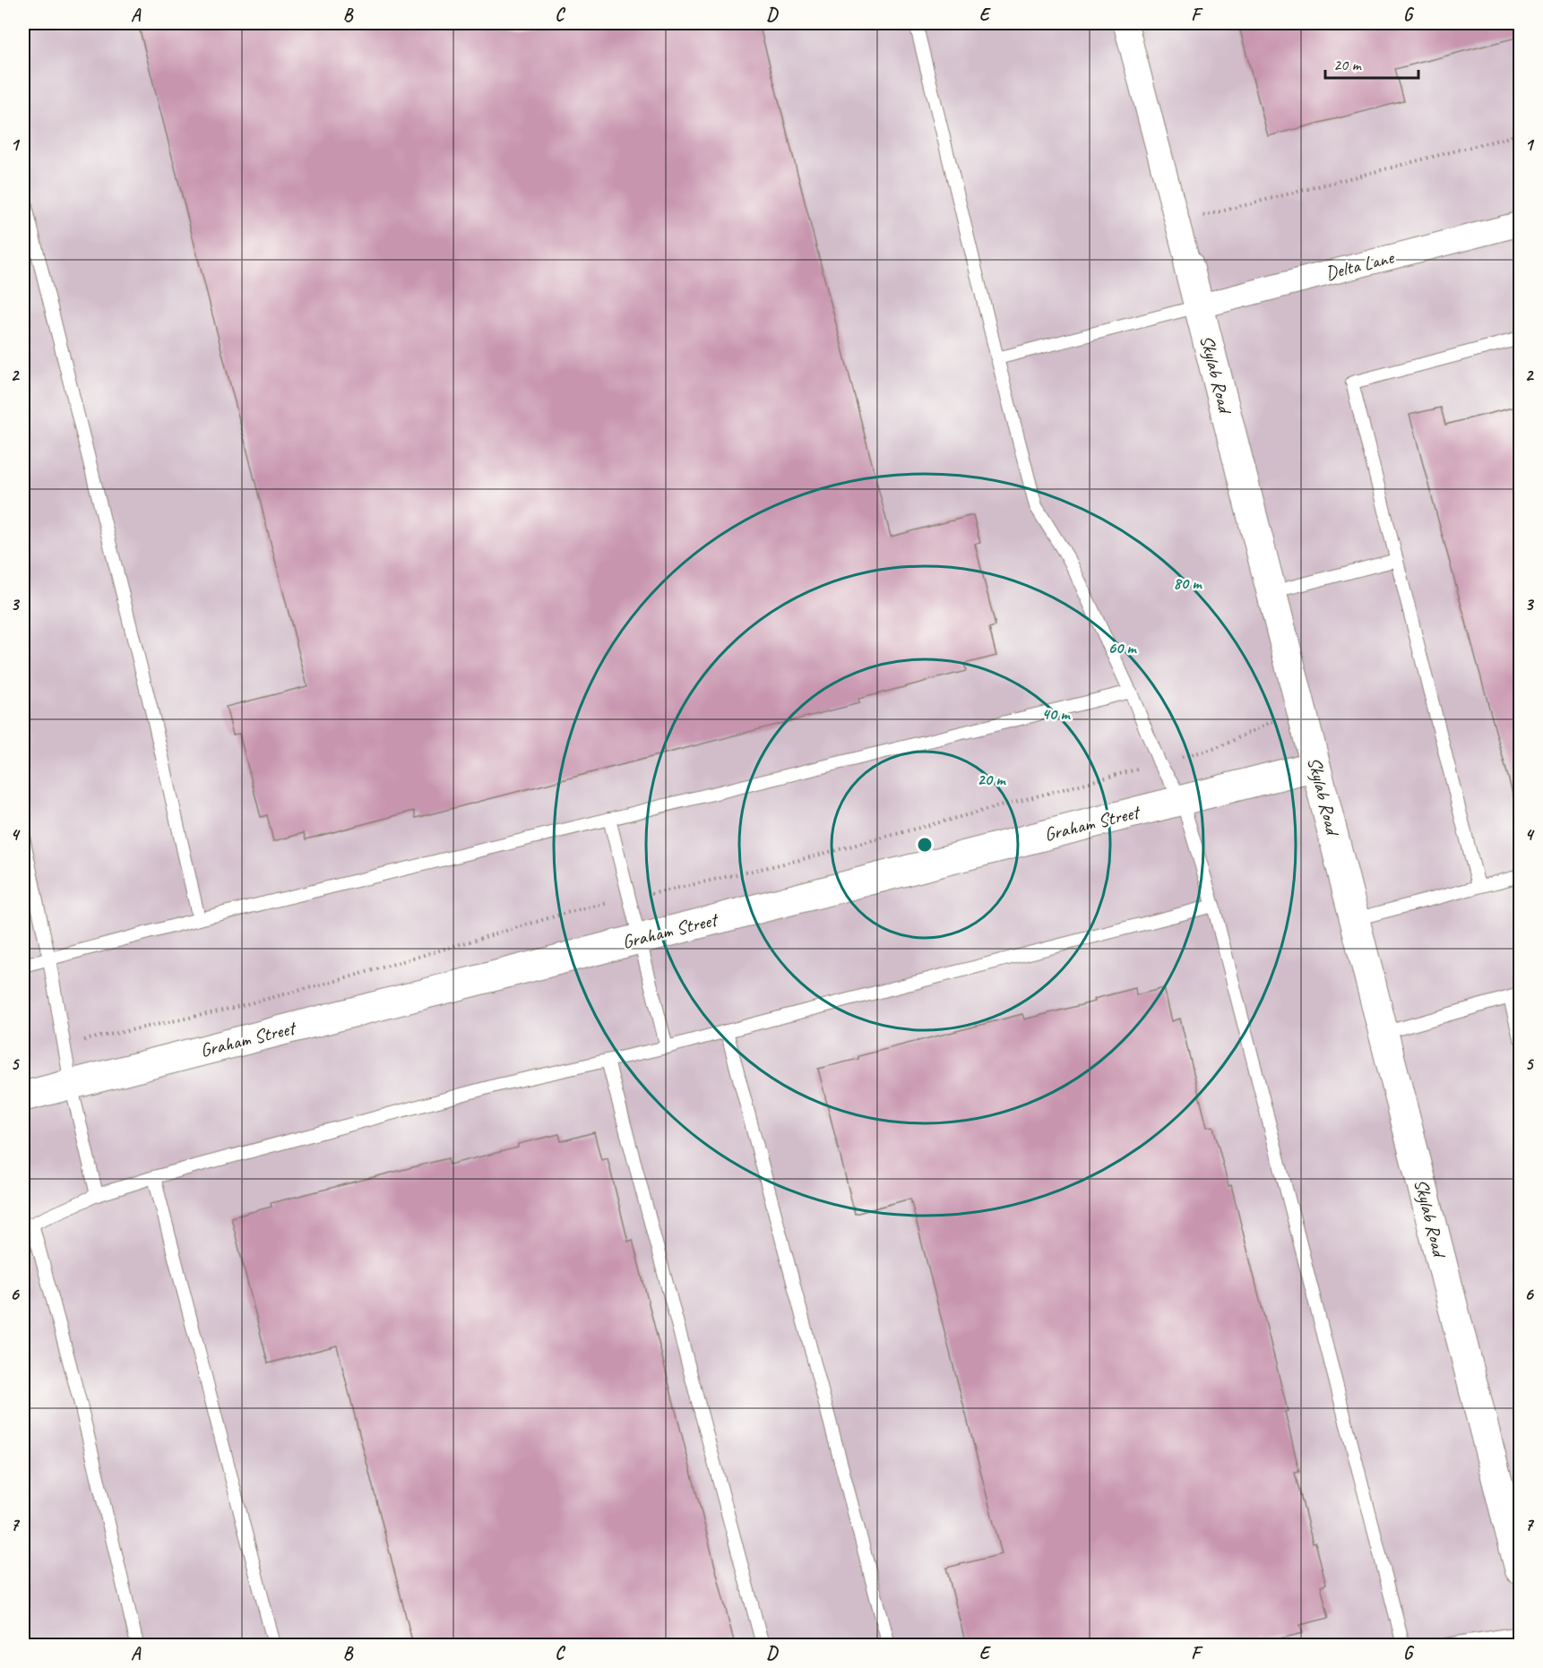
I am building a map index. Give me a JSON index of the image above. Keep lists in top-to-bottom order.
{
  "streets": {
    "street": ["Delta Lane", "Skylab Road", "Graham Street"]
  },
  "crossings": [
    ["Delta Lane", "Skylab Road"],
    ["Skylab Road", "Graham Street"]
  ],
  "scale_bar": "20 m",
  "grid": {
    "columns": [
      "A",
      "B",
      "C",
      "D",
      "E",
      "F",
      "G"
    ],
    "rows": [
      "1",
      "2",
      "3",
      "4",
      "5",
      "6",
      "7"
    ]
  },
  "rings": [
    "80 m",
    "60 m",
    "40 m",
    "20 m"
  ]
}
